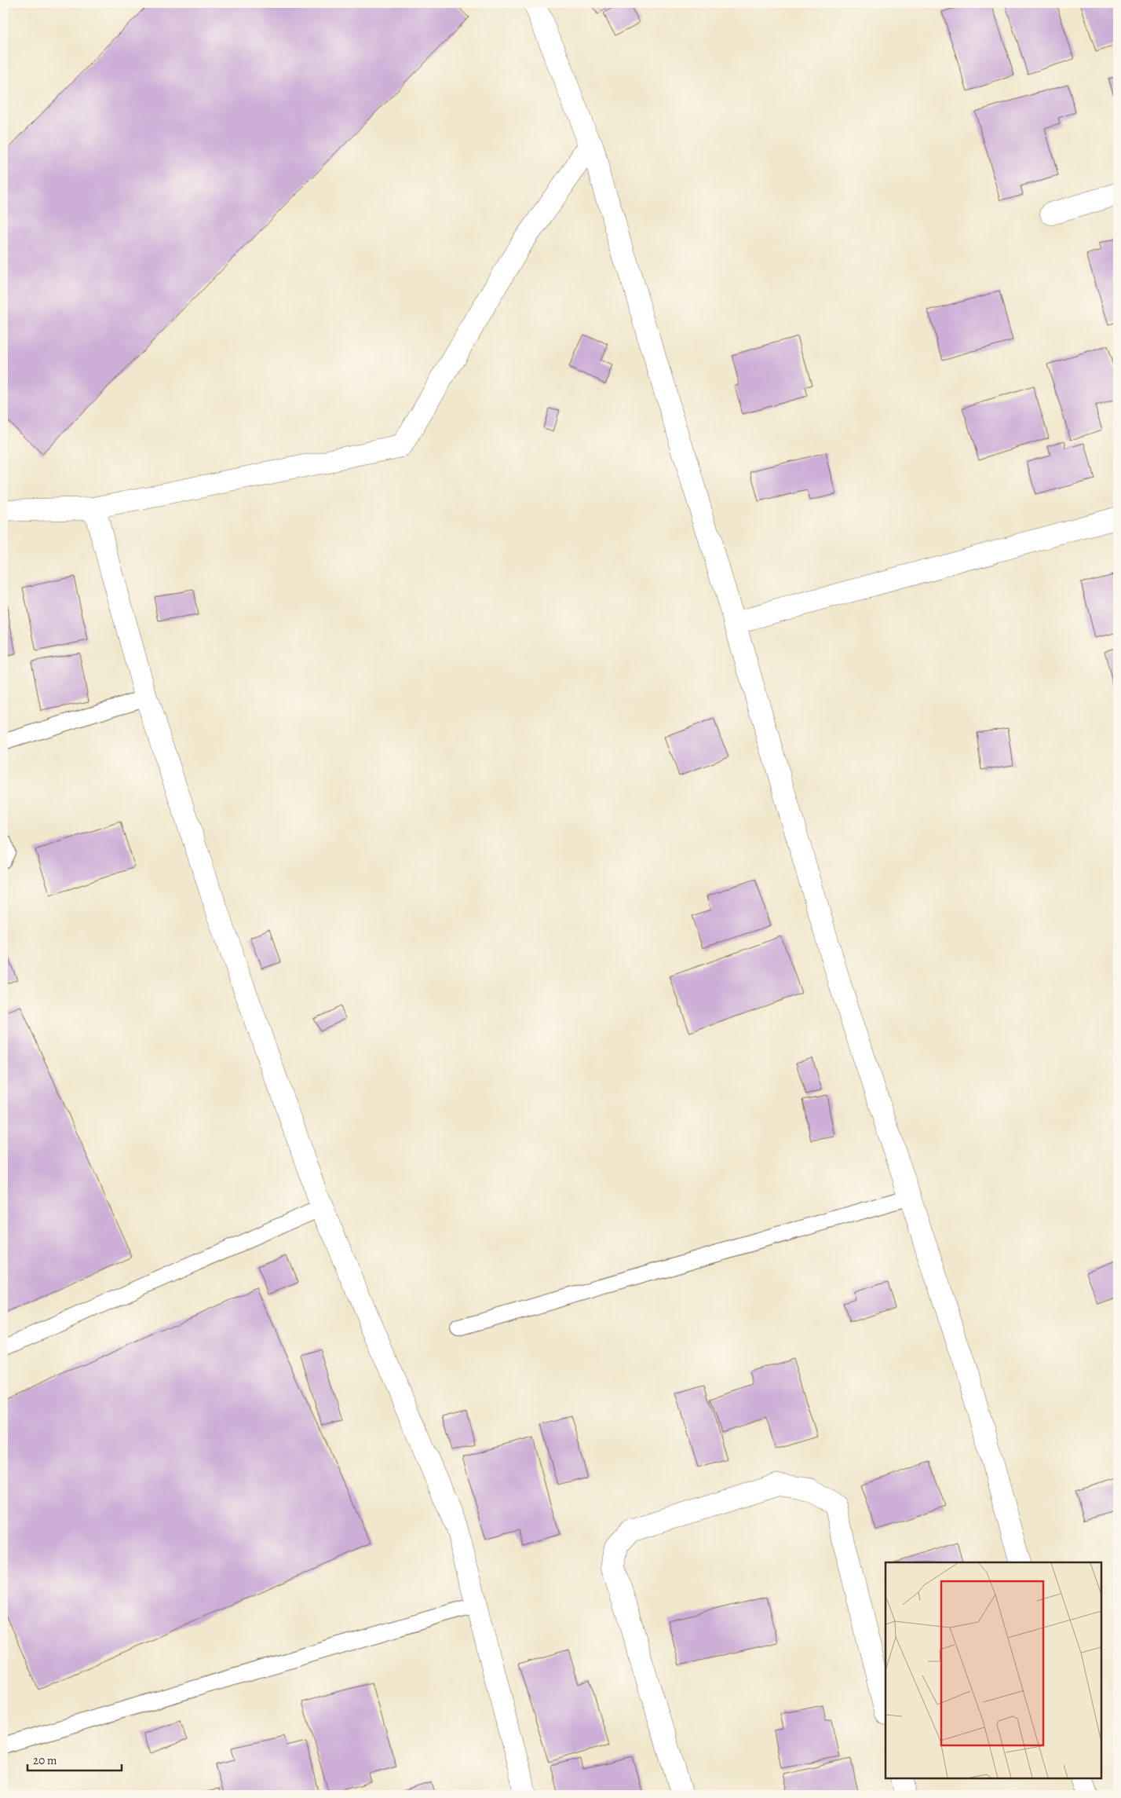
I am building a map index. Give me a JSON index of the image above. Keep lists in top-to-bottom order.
{
  "scale_bar": "20 m"
}
